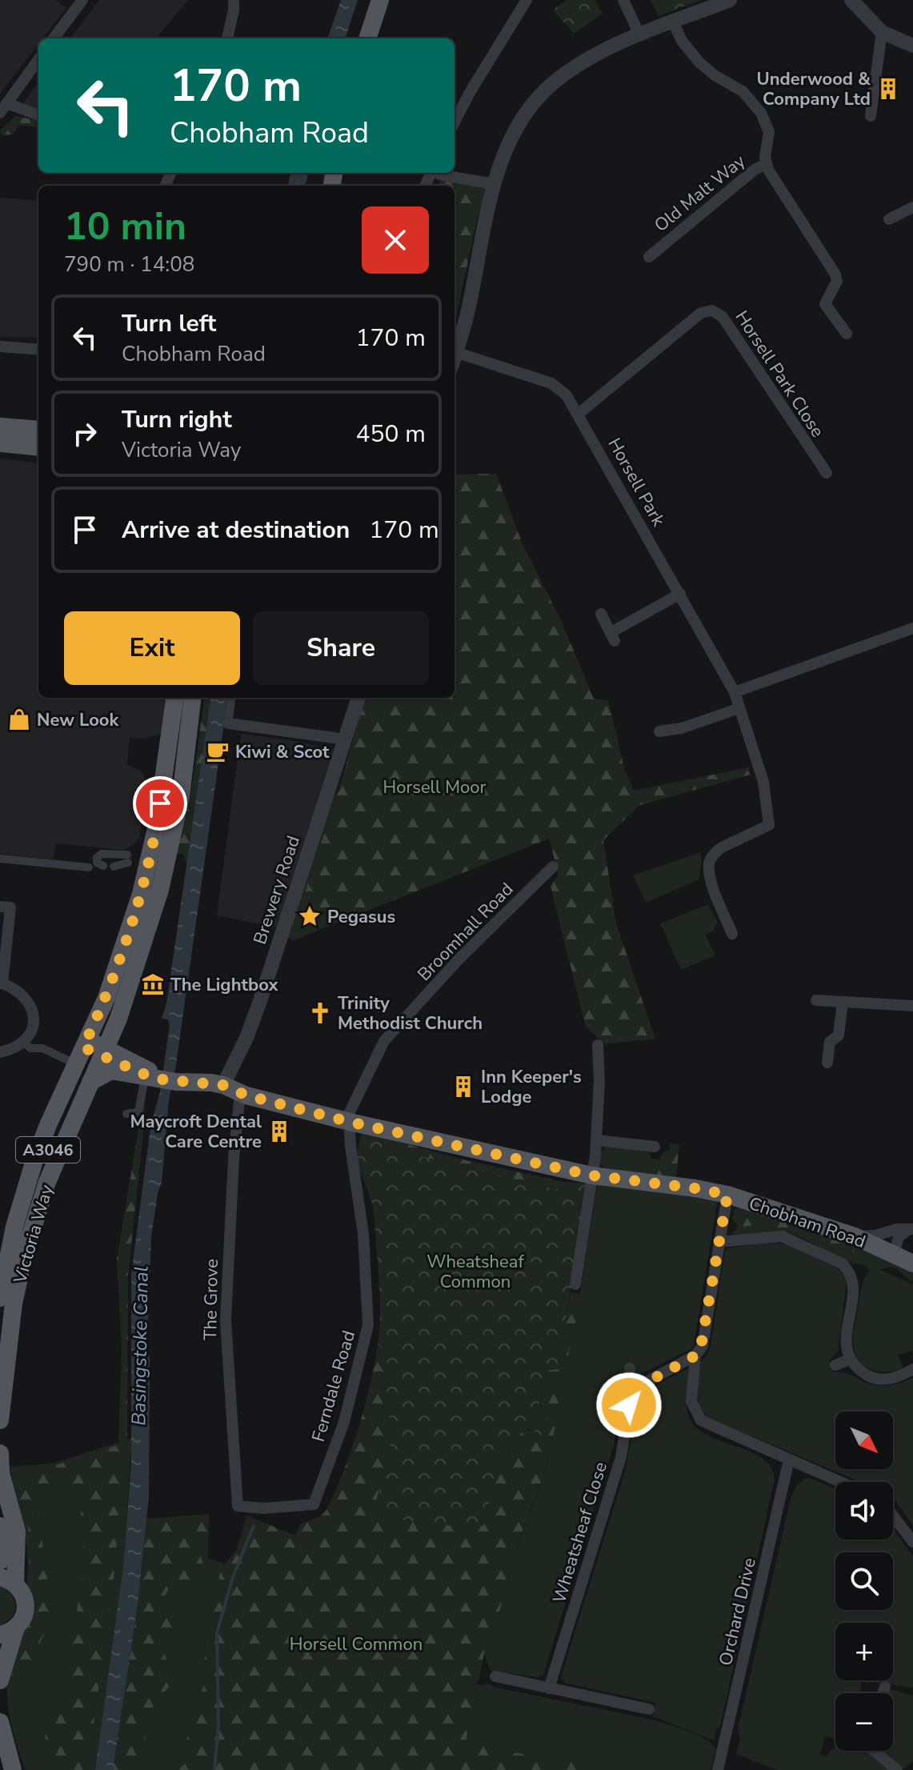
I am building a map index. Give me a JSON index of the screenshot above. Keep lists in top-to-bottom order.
{
  "streets": {
    "main road": ["A3046", "Chobham Road", "Victoria Way"],
    "street": [
      "Old Malt Way",
      "Horsell Park Close",
      "Horsell Park",
      "Brewery Road",
      "Broomhall Road",
      "The Grove",
      "Ferndale Road",
      "Wheatsheaf Close",
      "Orchard Drive"
    ]
  },
  "crossings": [
    ["Horsell Park Close", "Horsell Park"],
    ["Brewery Road", "Chobham Road"],
    ["Broomhall Road", "Chobham Road"],
    ["Broomhall Road", "Ferndale Road"],
    ["Chobham Road", "Victoria Way"],
    ["Chobham Road", "The Grove"],
    ["Chobham Road", "Ferndale Road"],
    ["The Grove", "Ferndale Road"]
  ],
  "water": ["Basingstoke Canal"],
  "parks": ["Horsell Moor", "Wheatsheaf Common", "Horsell Common"],
  "places": {
    "building": ["Underwood & Company Ltd", "Inn Keeper's Lodge", "Maycroft Dental Care Centre"],
    "shop": ["New Look"],
    "cafe": ["Kiwi & Scot"],
    "place": ["Pegasus"],
    "museum": ["The Lightbox"],
    "church": ["Trinity Methodist Church"]
  },
  "north": "bottom right",
  "page": {
    "turn": ["170 m", "Chobham Road"],
    "heading": ["10 min", "790 m · 14:08"],
    "list": [
      {
        "name": "Turn left",
        "note": "Chobham Road",
        "value": "170 m"
      },
      {
        "name": "Turn right",
        "note": "Victoria Way",
        "value": "450 m"
      },
      {
        "name": "Arrive at destination",
        "value": "170 m"
      }
    ],
    "buttons": ["Exit", "Share"],
    "map_buttons": ["+", "−"]
  }
}
